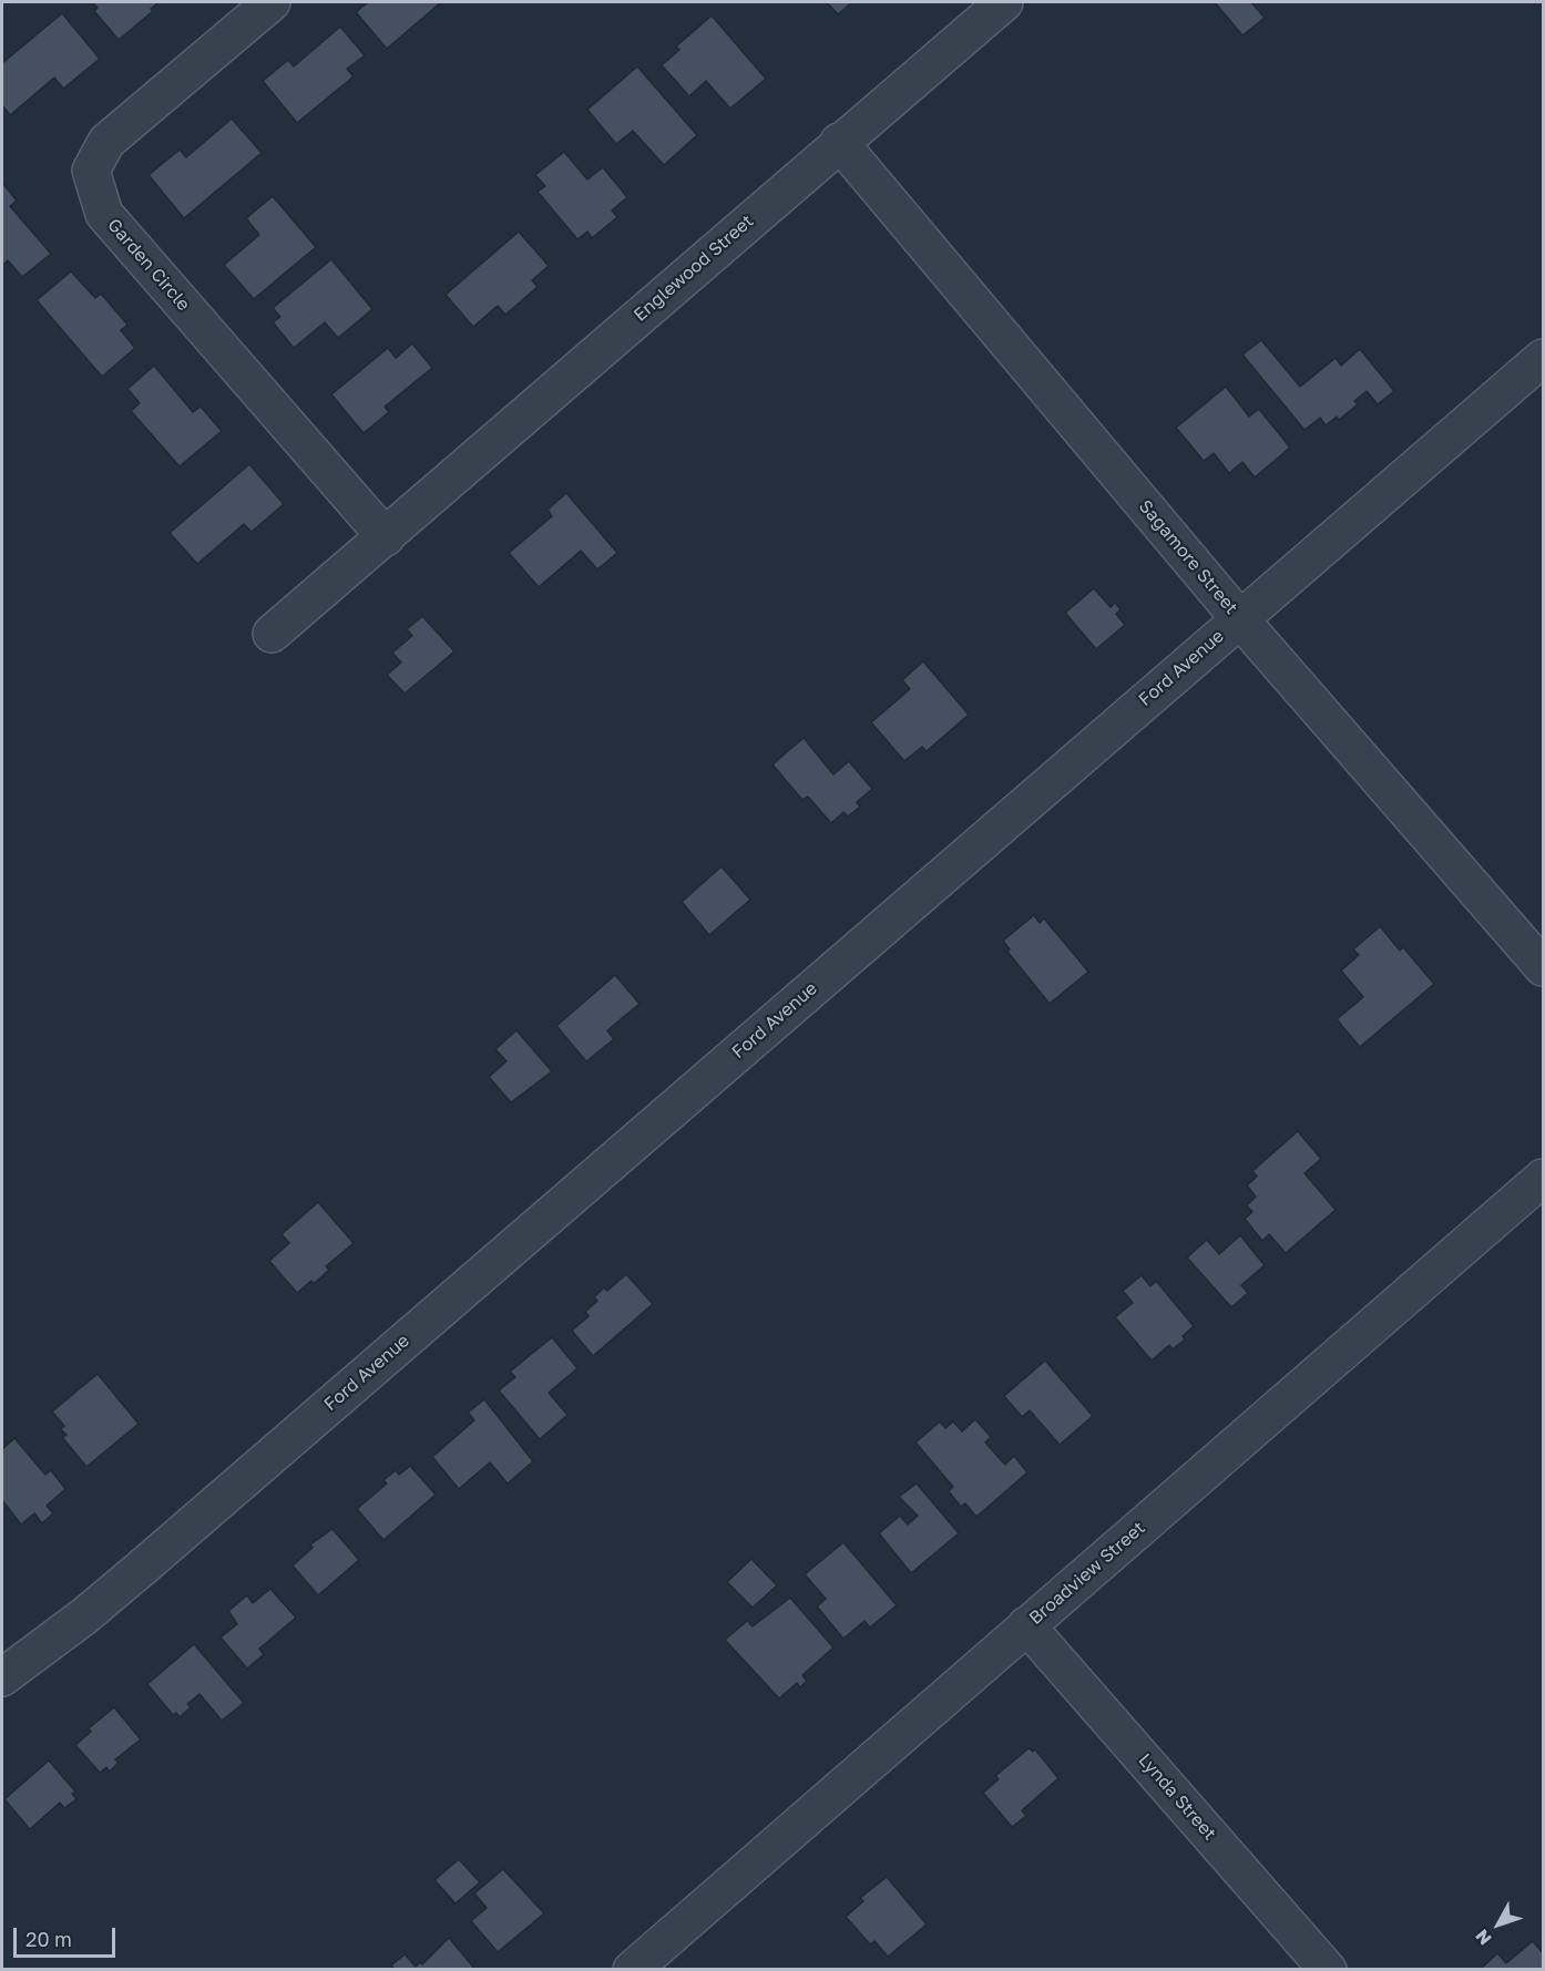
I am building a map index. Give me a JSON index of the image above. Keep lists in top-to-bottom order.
{
  "streets": {
    "street": [
      "Garden Circle",
      "Englewood Street",
      "Sagamore Street",
      "Ford Avenue",
      "Broadview Street",
      "Lynda Street"
    ]
  },
  "crossings": [
    ["Garden Circle", "Englewood Street"],
    ["Englewood Street", "Sagamore Street"],
    ["Sagamore Street", "Ford Avenue"],
    ["Broadview Street", "Lynda Street"]
  ],
  "scale_bar": "20 m",
  "north": "bottom left"
}
